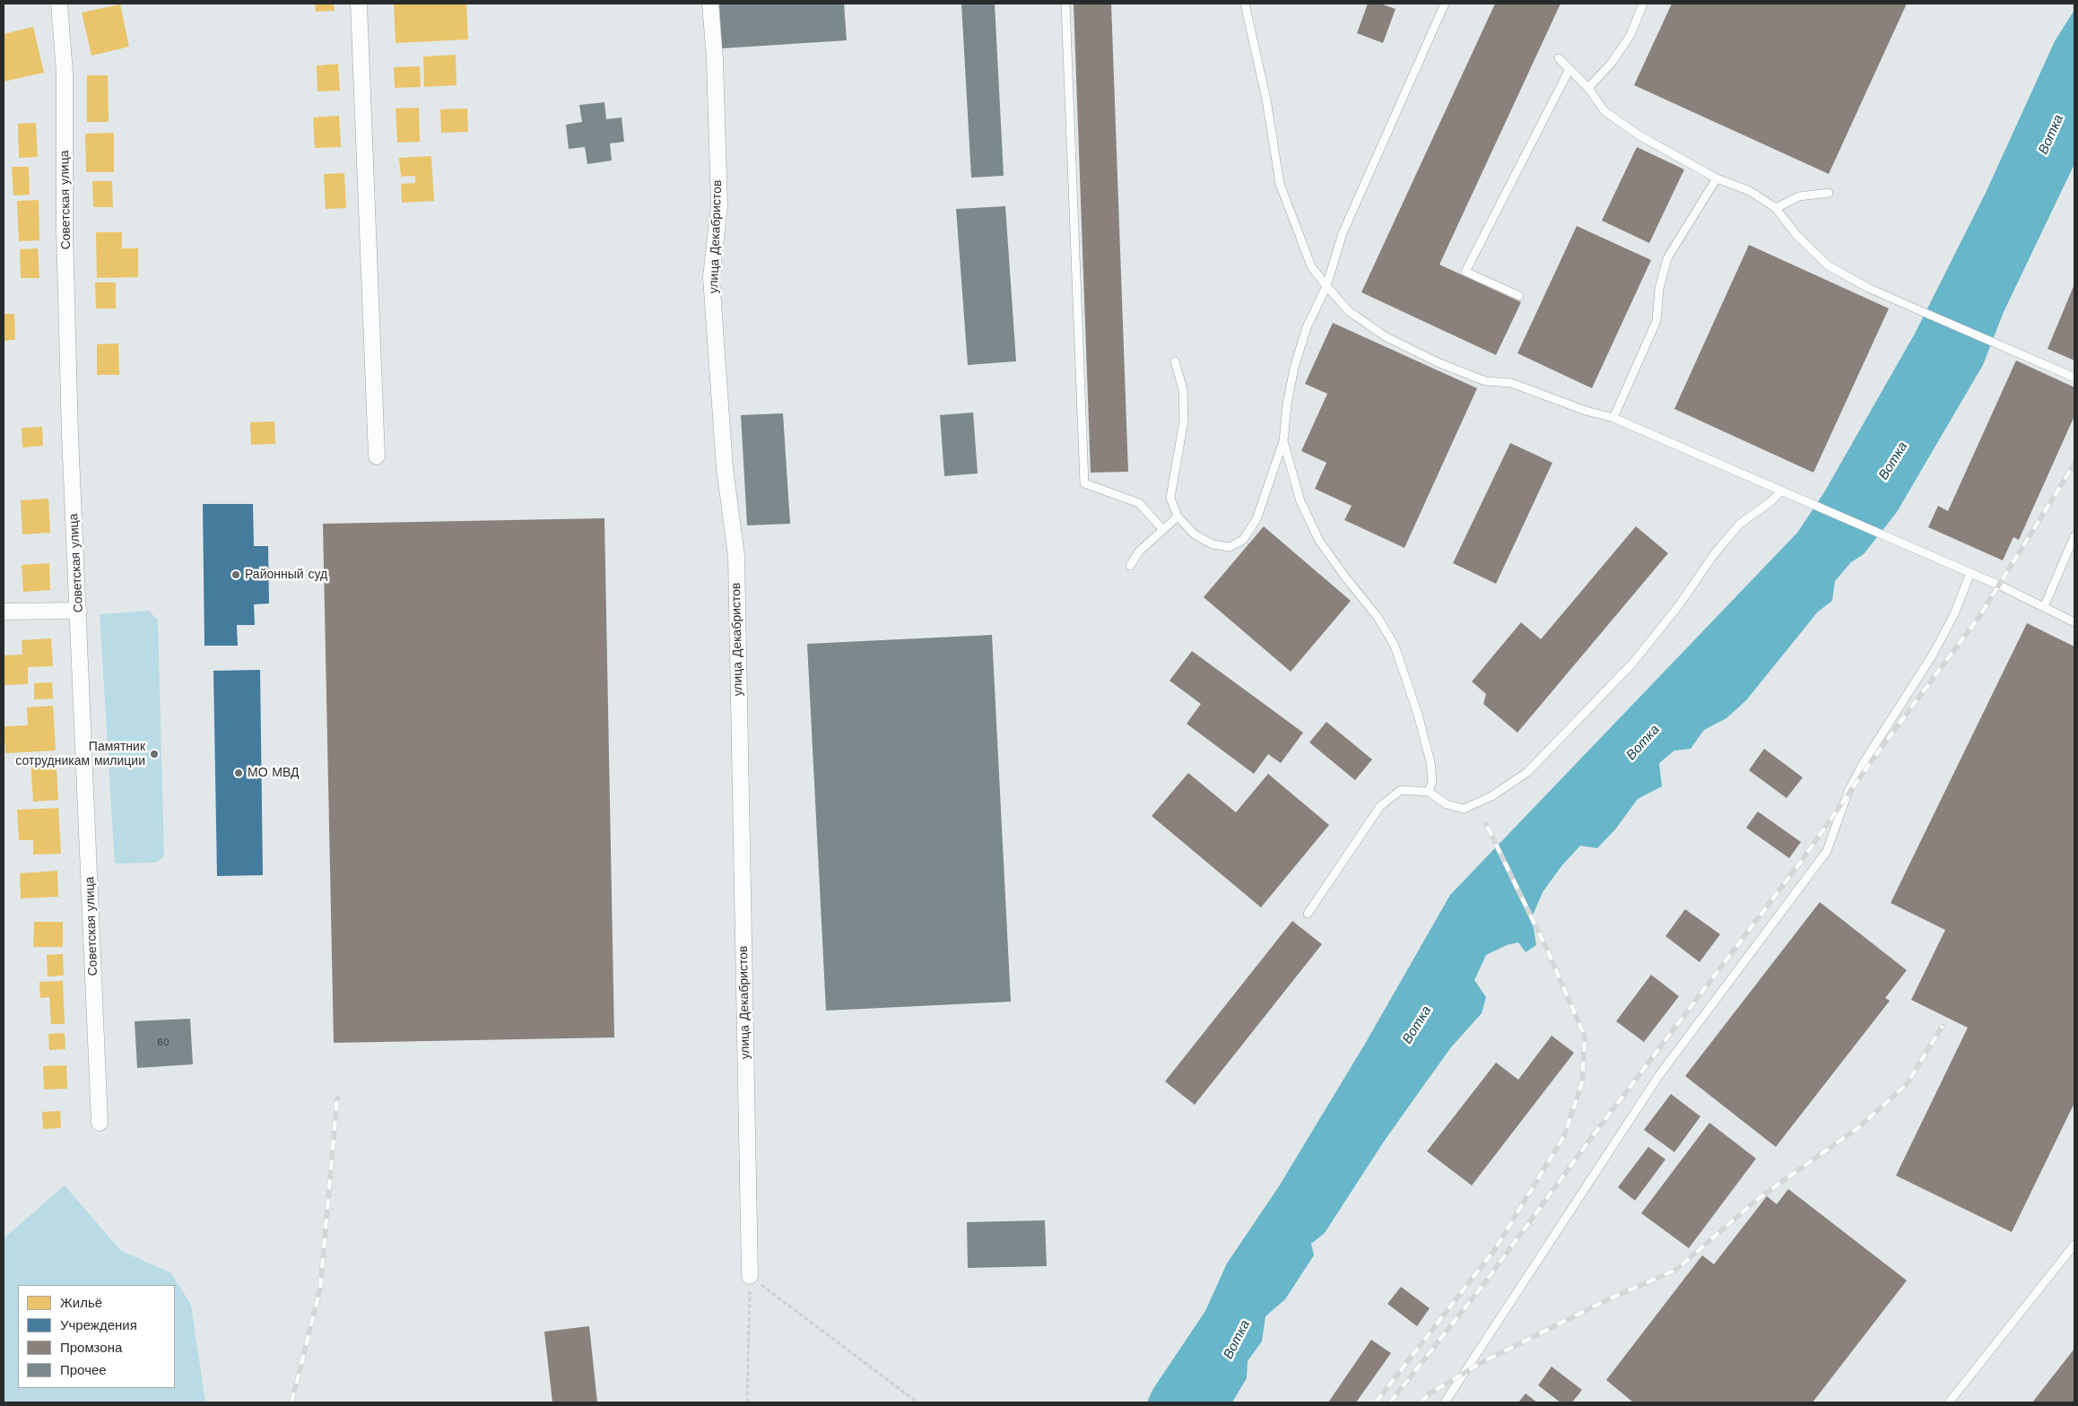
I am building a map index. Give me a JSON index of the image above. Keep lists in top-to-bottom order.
{
  "streets": {
    "street": ["Советская улица", "улица Декабристов"]
  },
  "water": ["Вотка"],
  "places": ["Районный суд", "Памятник сотрудникам милиции", "МО МВД"],
  "house_numbers": ["60"],
  "legend": [
    "Жильё",
    "Учреждения",
    "Промзона",
    "Прочее"
  ]
}
